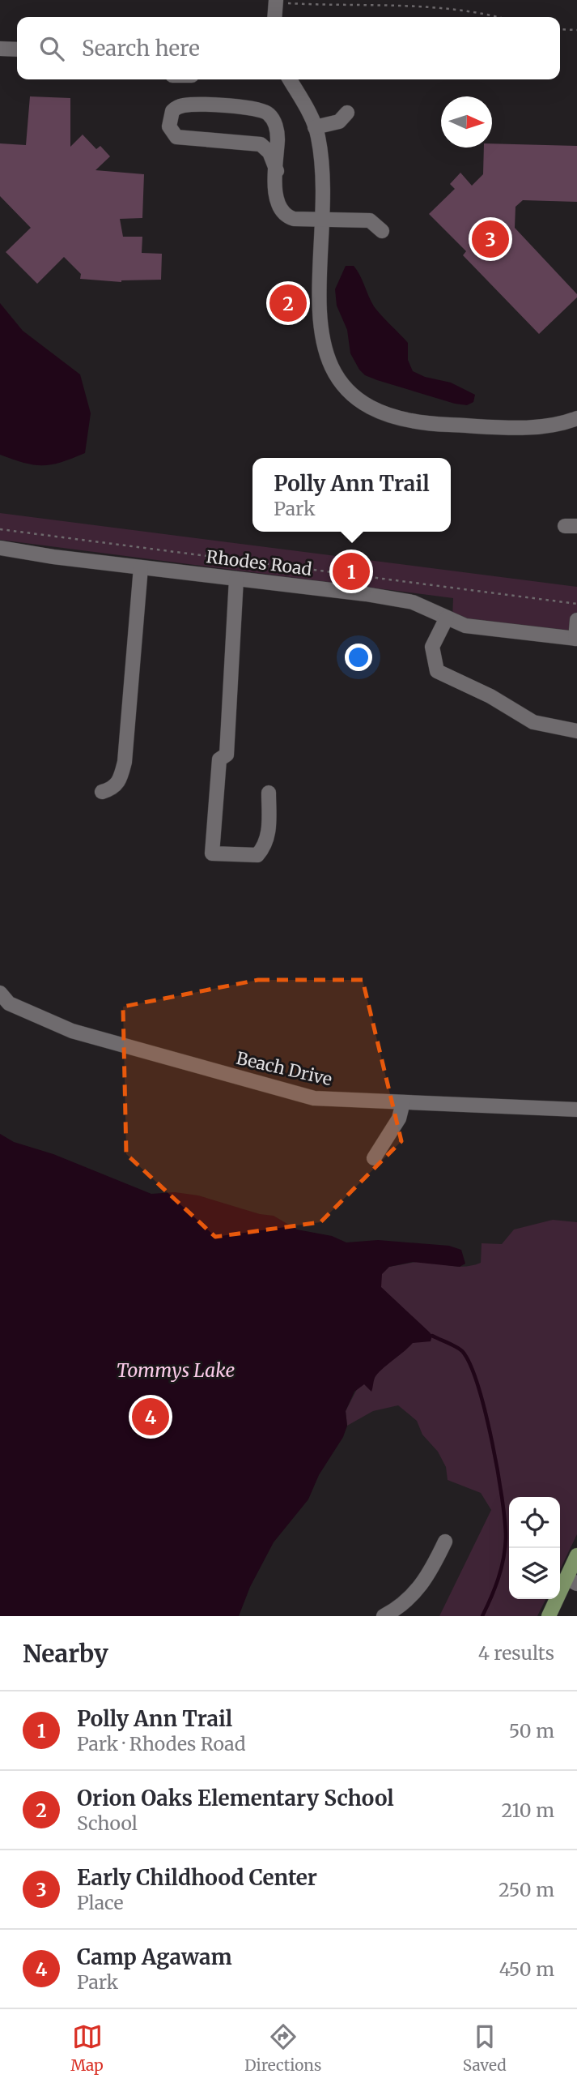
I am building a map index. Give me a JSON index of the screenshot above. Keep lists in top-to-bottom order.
{
  "streets": {
    "street": ["Rhodes Road", "Beach Drive"]
  },
  "water": ["Tommys Lake"],
  "north": "right",
  "page": {
    "search": "Search here",
    "pins": [
      "3",
      "2",
      "1",
      "4"
    ],
    "popup": ["Polly Ann Trail", "Park"],
    "heading": ["Nearby", "4 results"],
    "list": [
      {
        "mark": "1",
        "name": "Polly Ann Trail",
        "note": "Park · Rhodes Road",
        "value": "50 m"
      },
      {
        "mark": "2",
        "name": "Orion Oaks Elementary School",
        "note": "School",
        "value": "210 m"
      },
      {
        "mark": "3",
        "name": "Early Childhood Center",
        "note": "Place",
        "value": "250 m"
      },
      {
        "mark": "4",
        "name": "Camp Agawam",
        "note": "Park",
        "value": "450 m"
      }
    ],
    "nav": ["Map", "Directions", "Saved"]
  }
}
